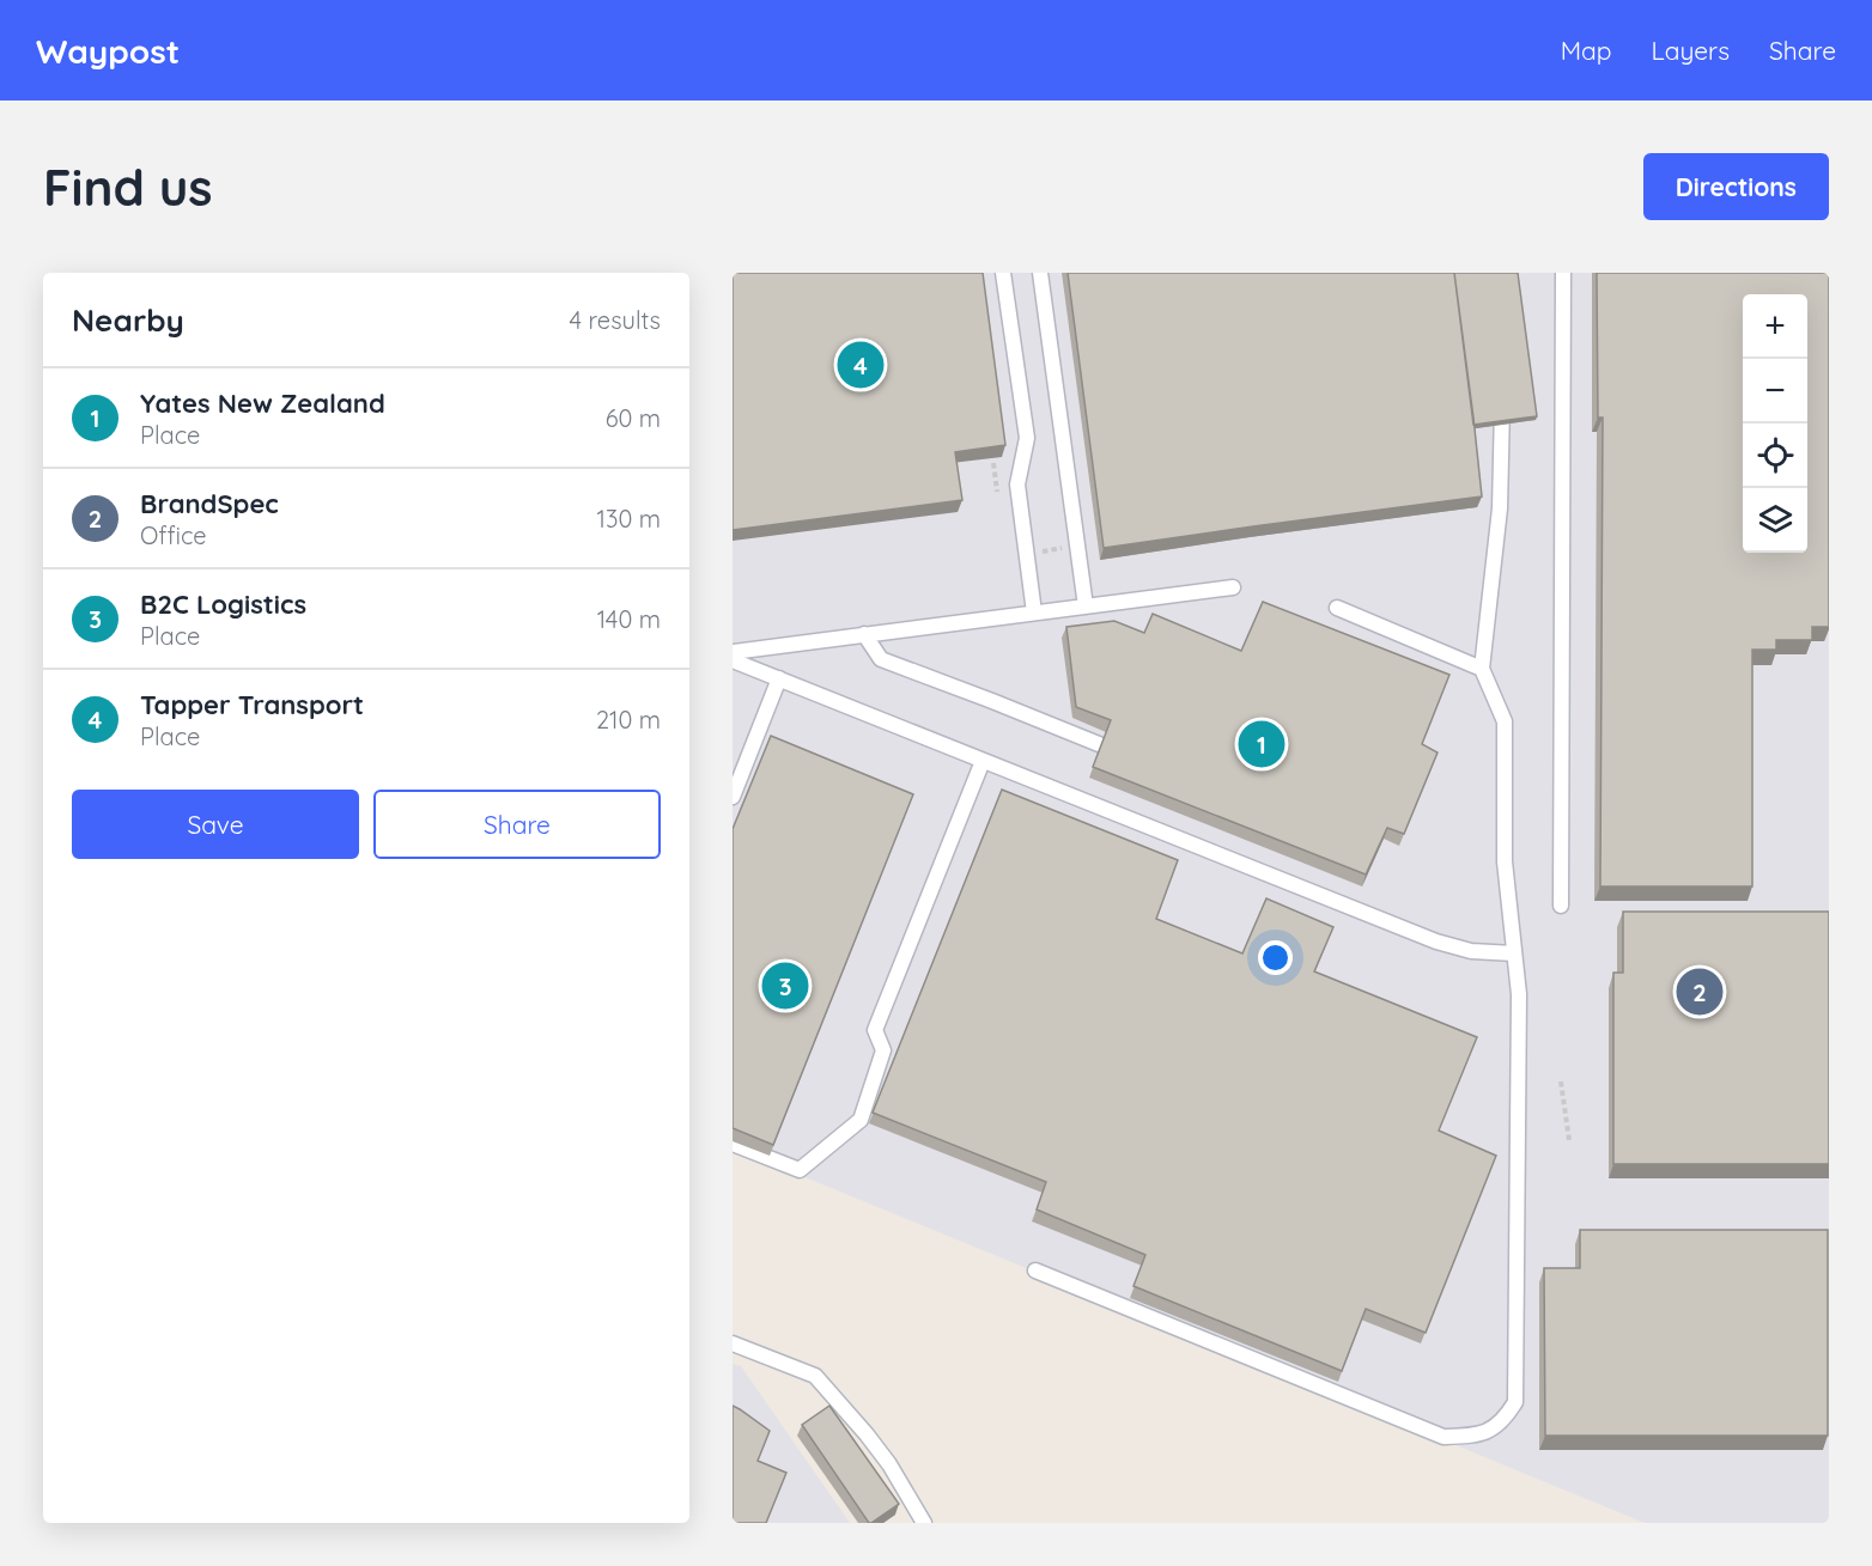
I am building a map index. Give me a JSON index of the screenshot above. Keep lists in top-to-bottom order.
{
  "page": {
    "header": "Waypost",
    "nav": ["Map", "Layers", "Share"],
    "buttons": [
      "Directions",
      ["Save", "Share"]
    ],
    "title": "Find us",
    "heading": ["Nearby", "4 results"],
    "map_buttons": ["+", "−"],
    "pins": [
      "4",
      "1",
      "3",
      "2"
    ],
    "list": [
      {
        "mark": "1",
        "name": "Yates New Zealand",
        "note": "Place",
        "value": "60 m"
      },
      {
        "mark": "2",
        "name": "BrandSpec",
        "note": "Office",
        "value": "130 m"
      },
      {
        "mark": "3",
        "name": "B2C Logistics",
        "note": "Place",
        "value": "140 m"
      },
      {
        "mark": "4",
        "name": "Tapper Transport",
        "note": "Place",
        "value": "210 m"
      }
    ]
  }
}
